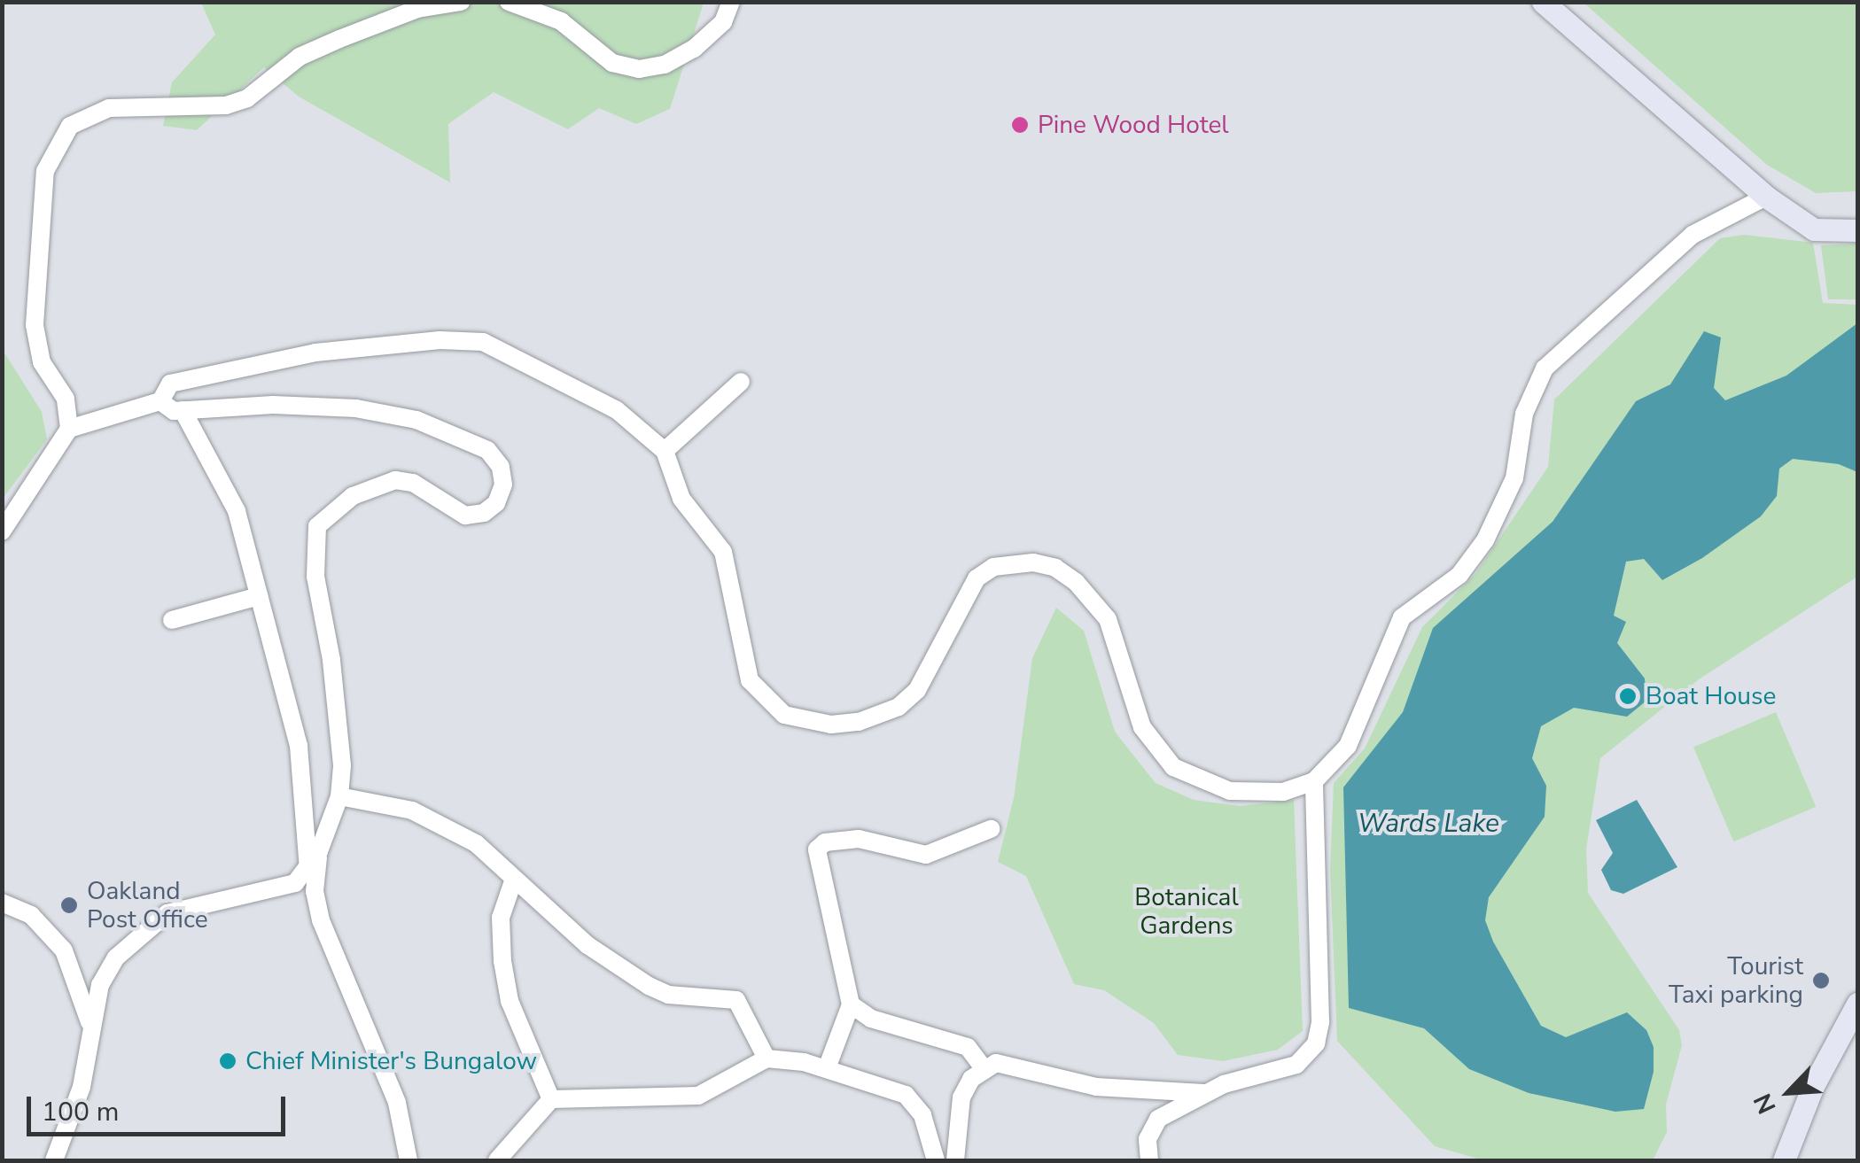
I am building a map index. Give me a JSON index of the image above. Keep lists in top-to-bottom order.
{
  "water": ["Wards Lake"],
  "parks": ["Botanical Gardens"],
  "places": [
    "Pine Wood Hotel",
    "Boat House",
    "Oakland Post Office",
    "Tourist Taxi parking",
    "Chief Minister's Bungalow"
  ],
  "scale_bar": "100 m",
  "north": "bottom left"
}
